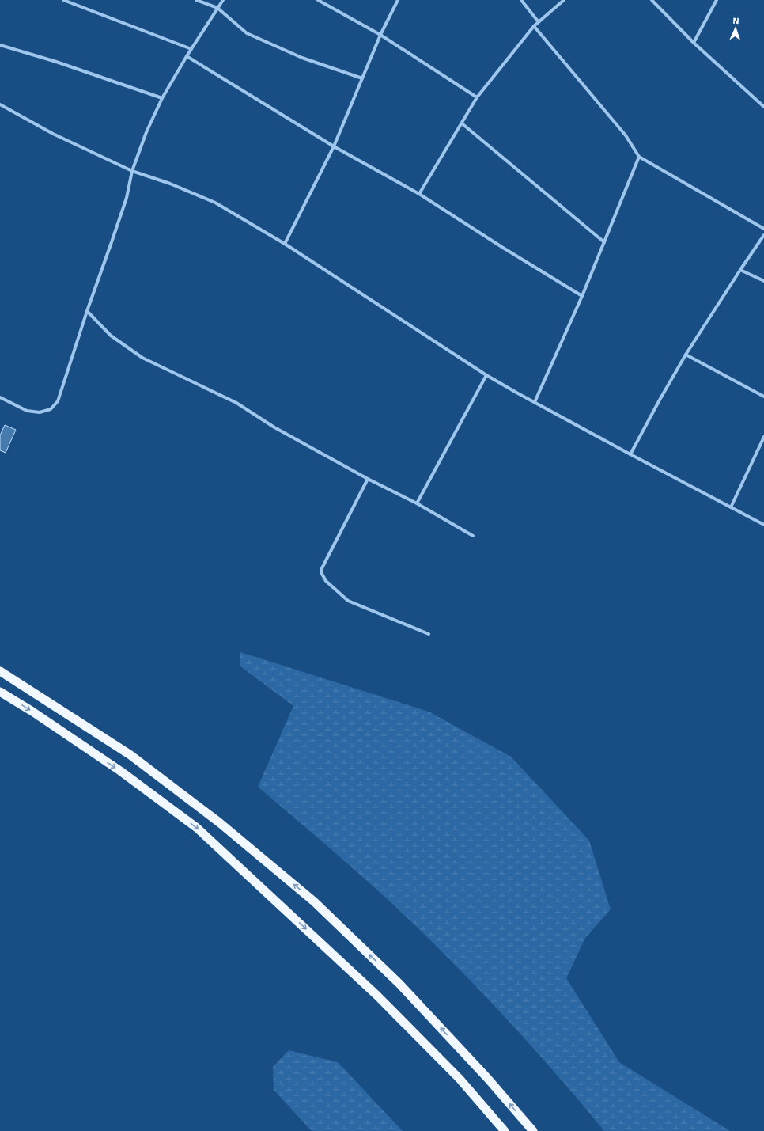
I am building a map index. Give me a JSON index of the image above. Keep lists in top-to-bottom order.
{
  "north": "top"
}
